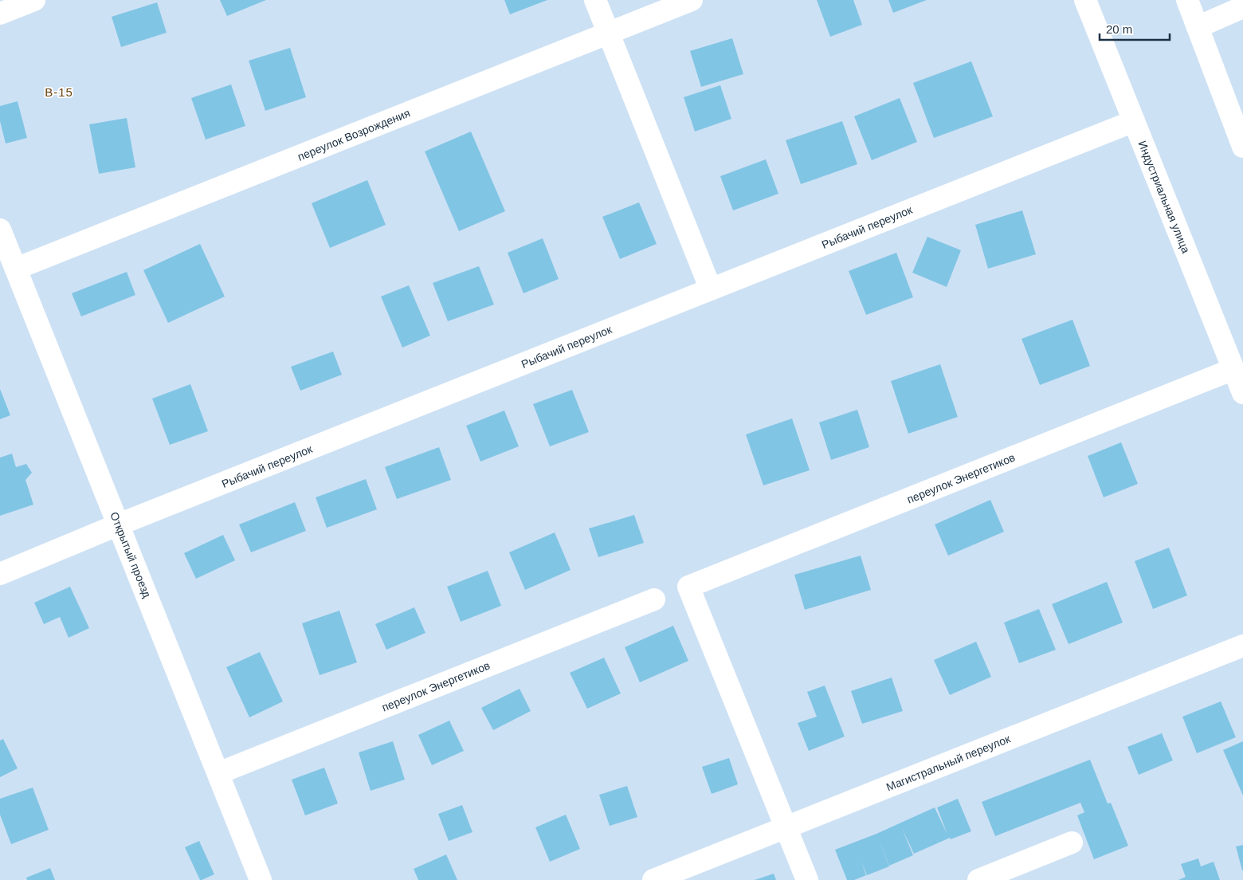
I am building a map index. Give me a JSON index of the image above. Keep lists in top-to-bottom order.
{
  "streets": {
    "street": [
      "переулок Возрождения",
      "Индустриальная улица",
      "Рыбачий переулок",
      "переулок Энергетиков",
      "Открытый проезд",
      "Магистральный переулок"
    ]
  },
  "crossings": [
    ["переулок Возрождения", "Открытый проезд"],
    ["Индустриальная улица", "Рыбачий переулок"],
    ["Индустриальная улица", "переулок Энергетиков"],
    ["Рыбачий переулок", "Открытый проезд"],
    ["переулок Энергетиков", "Открытый проезд"],
    ["переулок Энергетиков", "Магистральный переулок"]
  ],
  "districts": ["В-15"],
  "scale_bar": "20 m"
}
